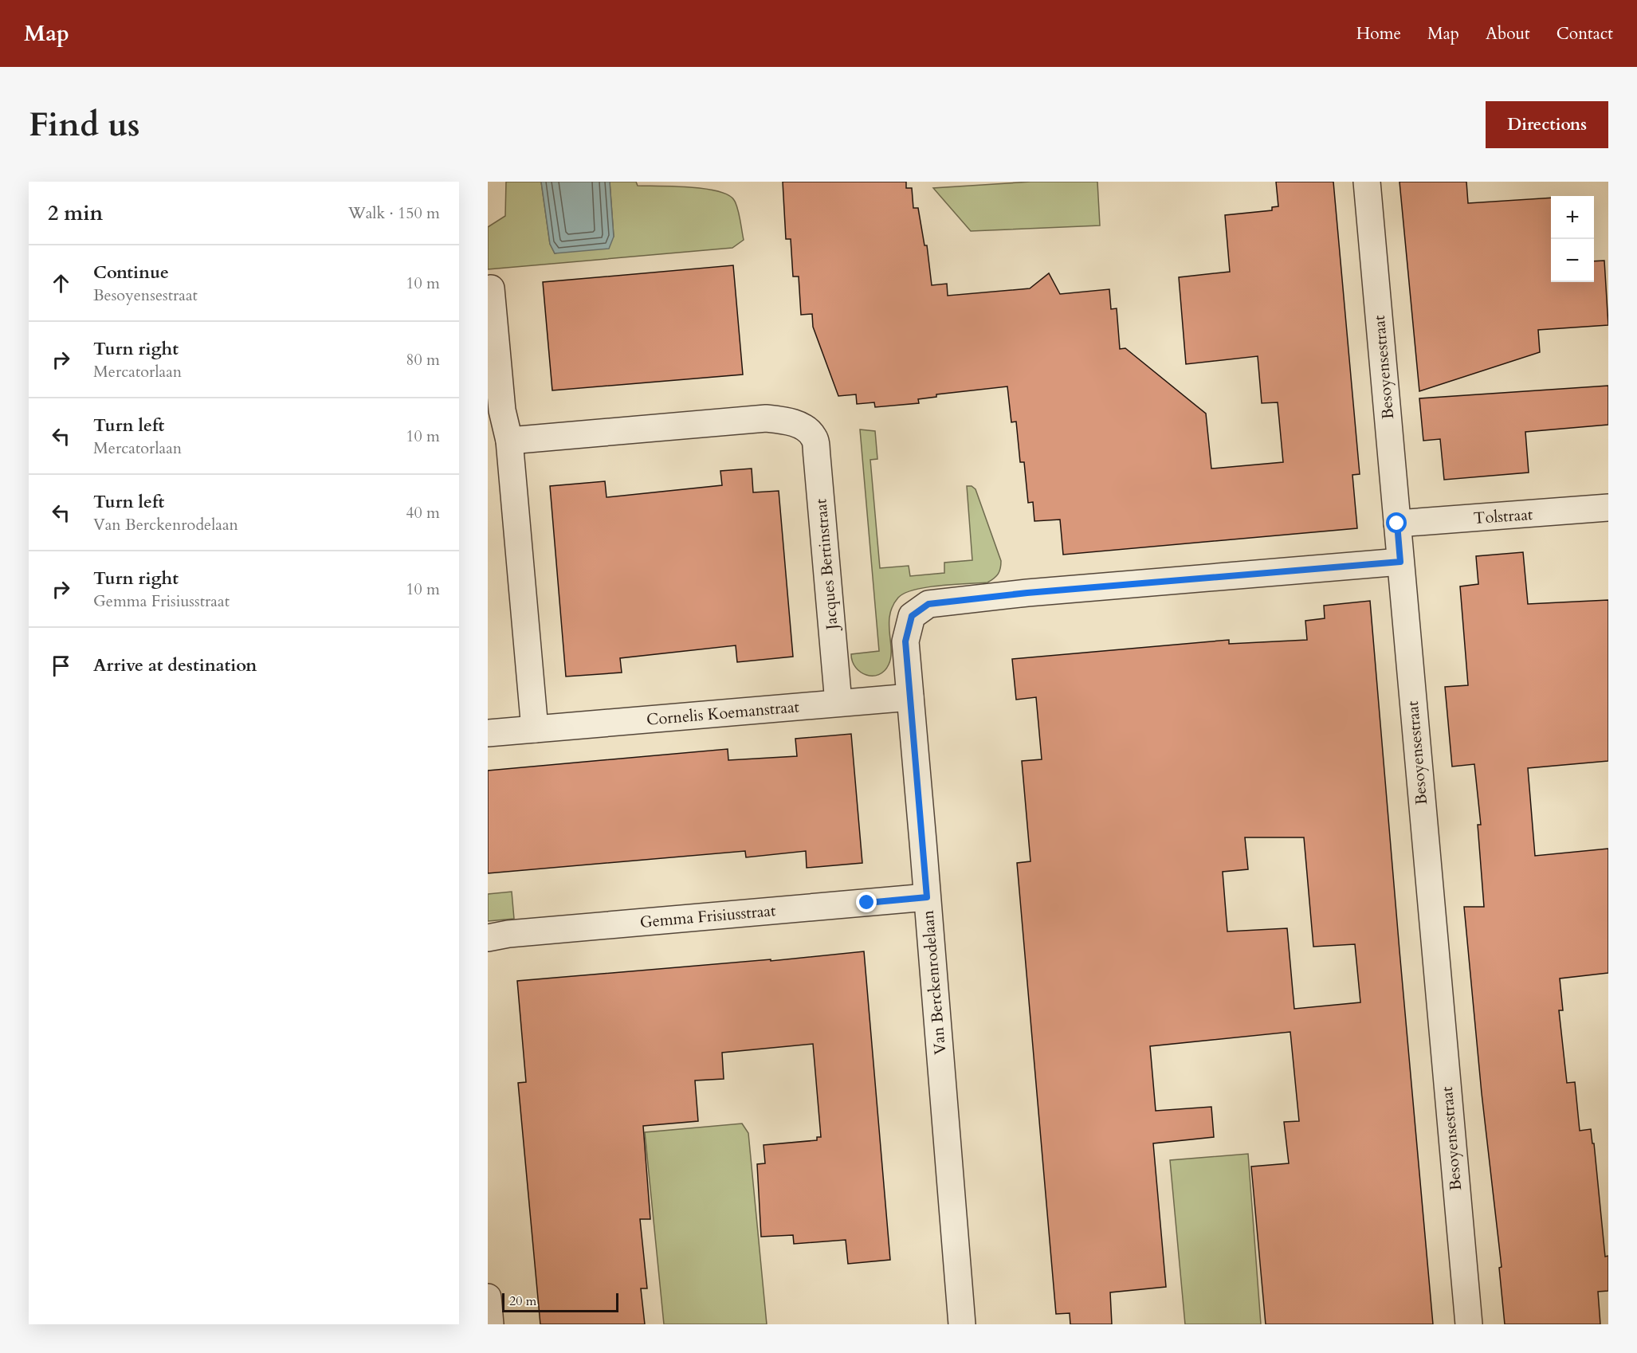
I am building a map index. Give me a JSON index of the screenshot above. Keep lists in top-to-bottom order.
{
  "streets": {
    "street": [
      "Besoyensestraat",
      "Tolstraat",
      "Jacques Bertinstraat",
      "Cornelis Koemanstraat",
      "Gemma Frisiusstraat",
      "Van Berckenrodelaan"
    ]
  },
  "crossings": [
    ["Besoyensestraat", "Tolstraat"],
    ["Besoyensestraat", "Van Berckenrodelaan"],
    ["Jacques Bertinstraat", "Cornelis Koemanstraat"],
    ["Cornelis Koemanstraat", "Van Berckenrodelaan"],
    ["Gemma Frisiusstraat", "Van Berckenrodelaan"]
  ],
  "scale_bar": "20 m",
  "page": {
    "header": "Map",
    "nav": [
      "Home",
      "Map",
      "About",
      "Contact"
    ],
    "buttons": "Directions",
    "title": "Find us",
    "heading": ["2 min", "Walk · 150 m"],
    "map_buttons": ["+", "−"],
    "list": [
      ["Continue", "Besoyensestraat", "10 m"],
      ["Turn right", "Mercatorlaan", "80 m"],
      ["Turn left", "Mercatorlaan", "10 m"],
      ["Turn left", "Van Berckenrodelaan", "40 m"],
      ["Turn right", "Gemma Frisiusstraat", "10 m"],
      "Arrive at destination"
    ],
    "scale": "20 m"
  }
}
